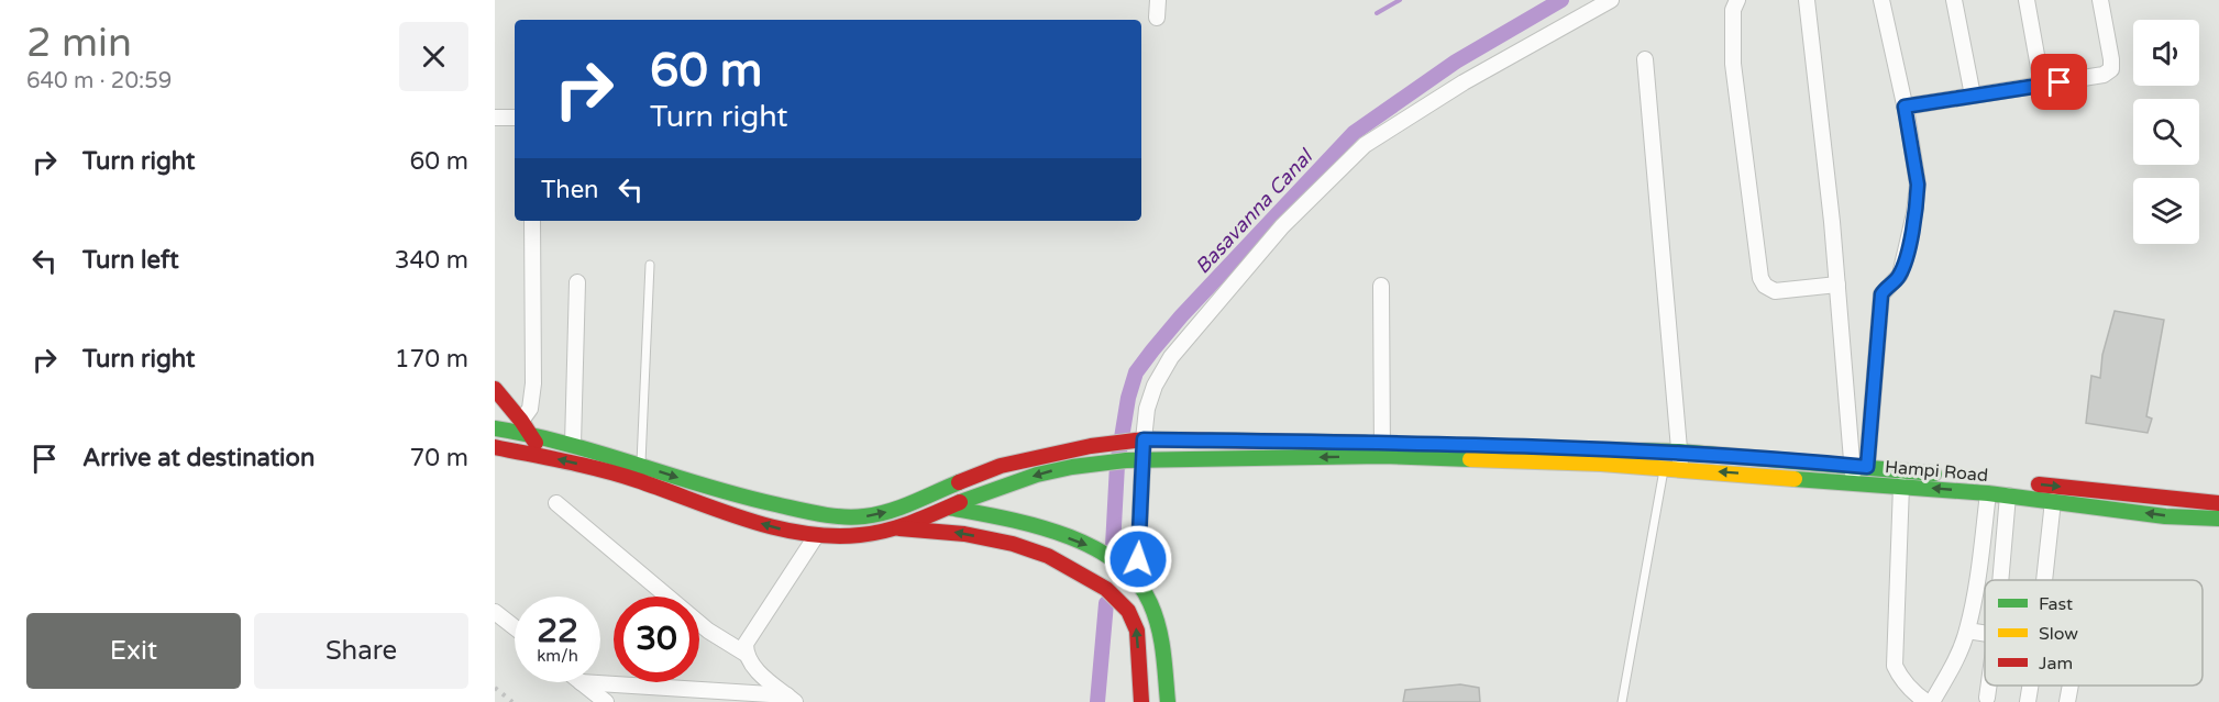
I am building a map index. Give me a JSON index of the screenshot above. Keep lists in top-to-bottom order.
{
  "streets": {
    "main road": ["Hampi Road"]
  },
  "water": ["Basavanna Canal"],
  "legend": ["Fast", "Slow", "Jam"],
  "page": {
    "heading": ["2 min", "640 m · 20:59"],
    "turn": ["60 m", "Turn right"],
    "list": [
      {
        "name": "Turn right",
        "value": "60 m"
      },
      {
        "name": "Turn left",
        "value": "340 m"
      },
      {
        "name": "Turn right",
        "value": "170 m"
      },
      {
        "name": "Arrive at destination",
        "value": "70 m"
      }
    ],
    "then": "Then",
    "speed": "22 km/h",
    "limit": "30",
    "buttons": ["Exit", "Share"]
  }
}
